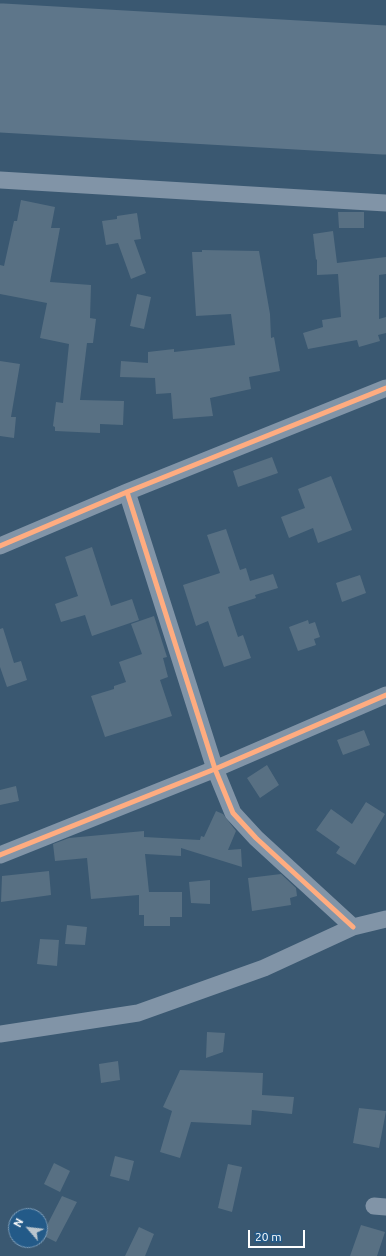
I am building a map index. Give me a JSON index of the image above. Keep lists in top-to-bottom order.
{
  "scale_bar": "20 m",
  "north": "top left"
}
